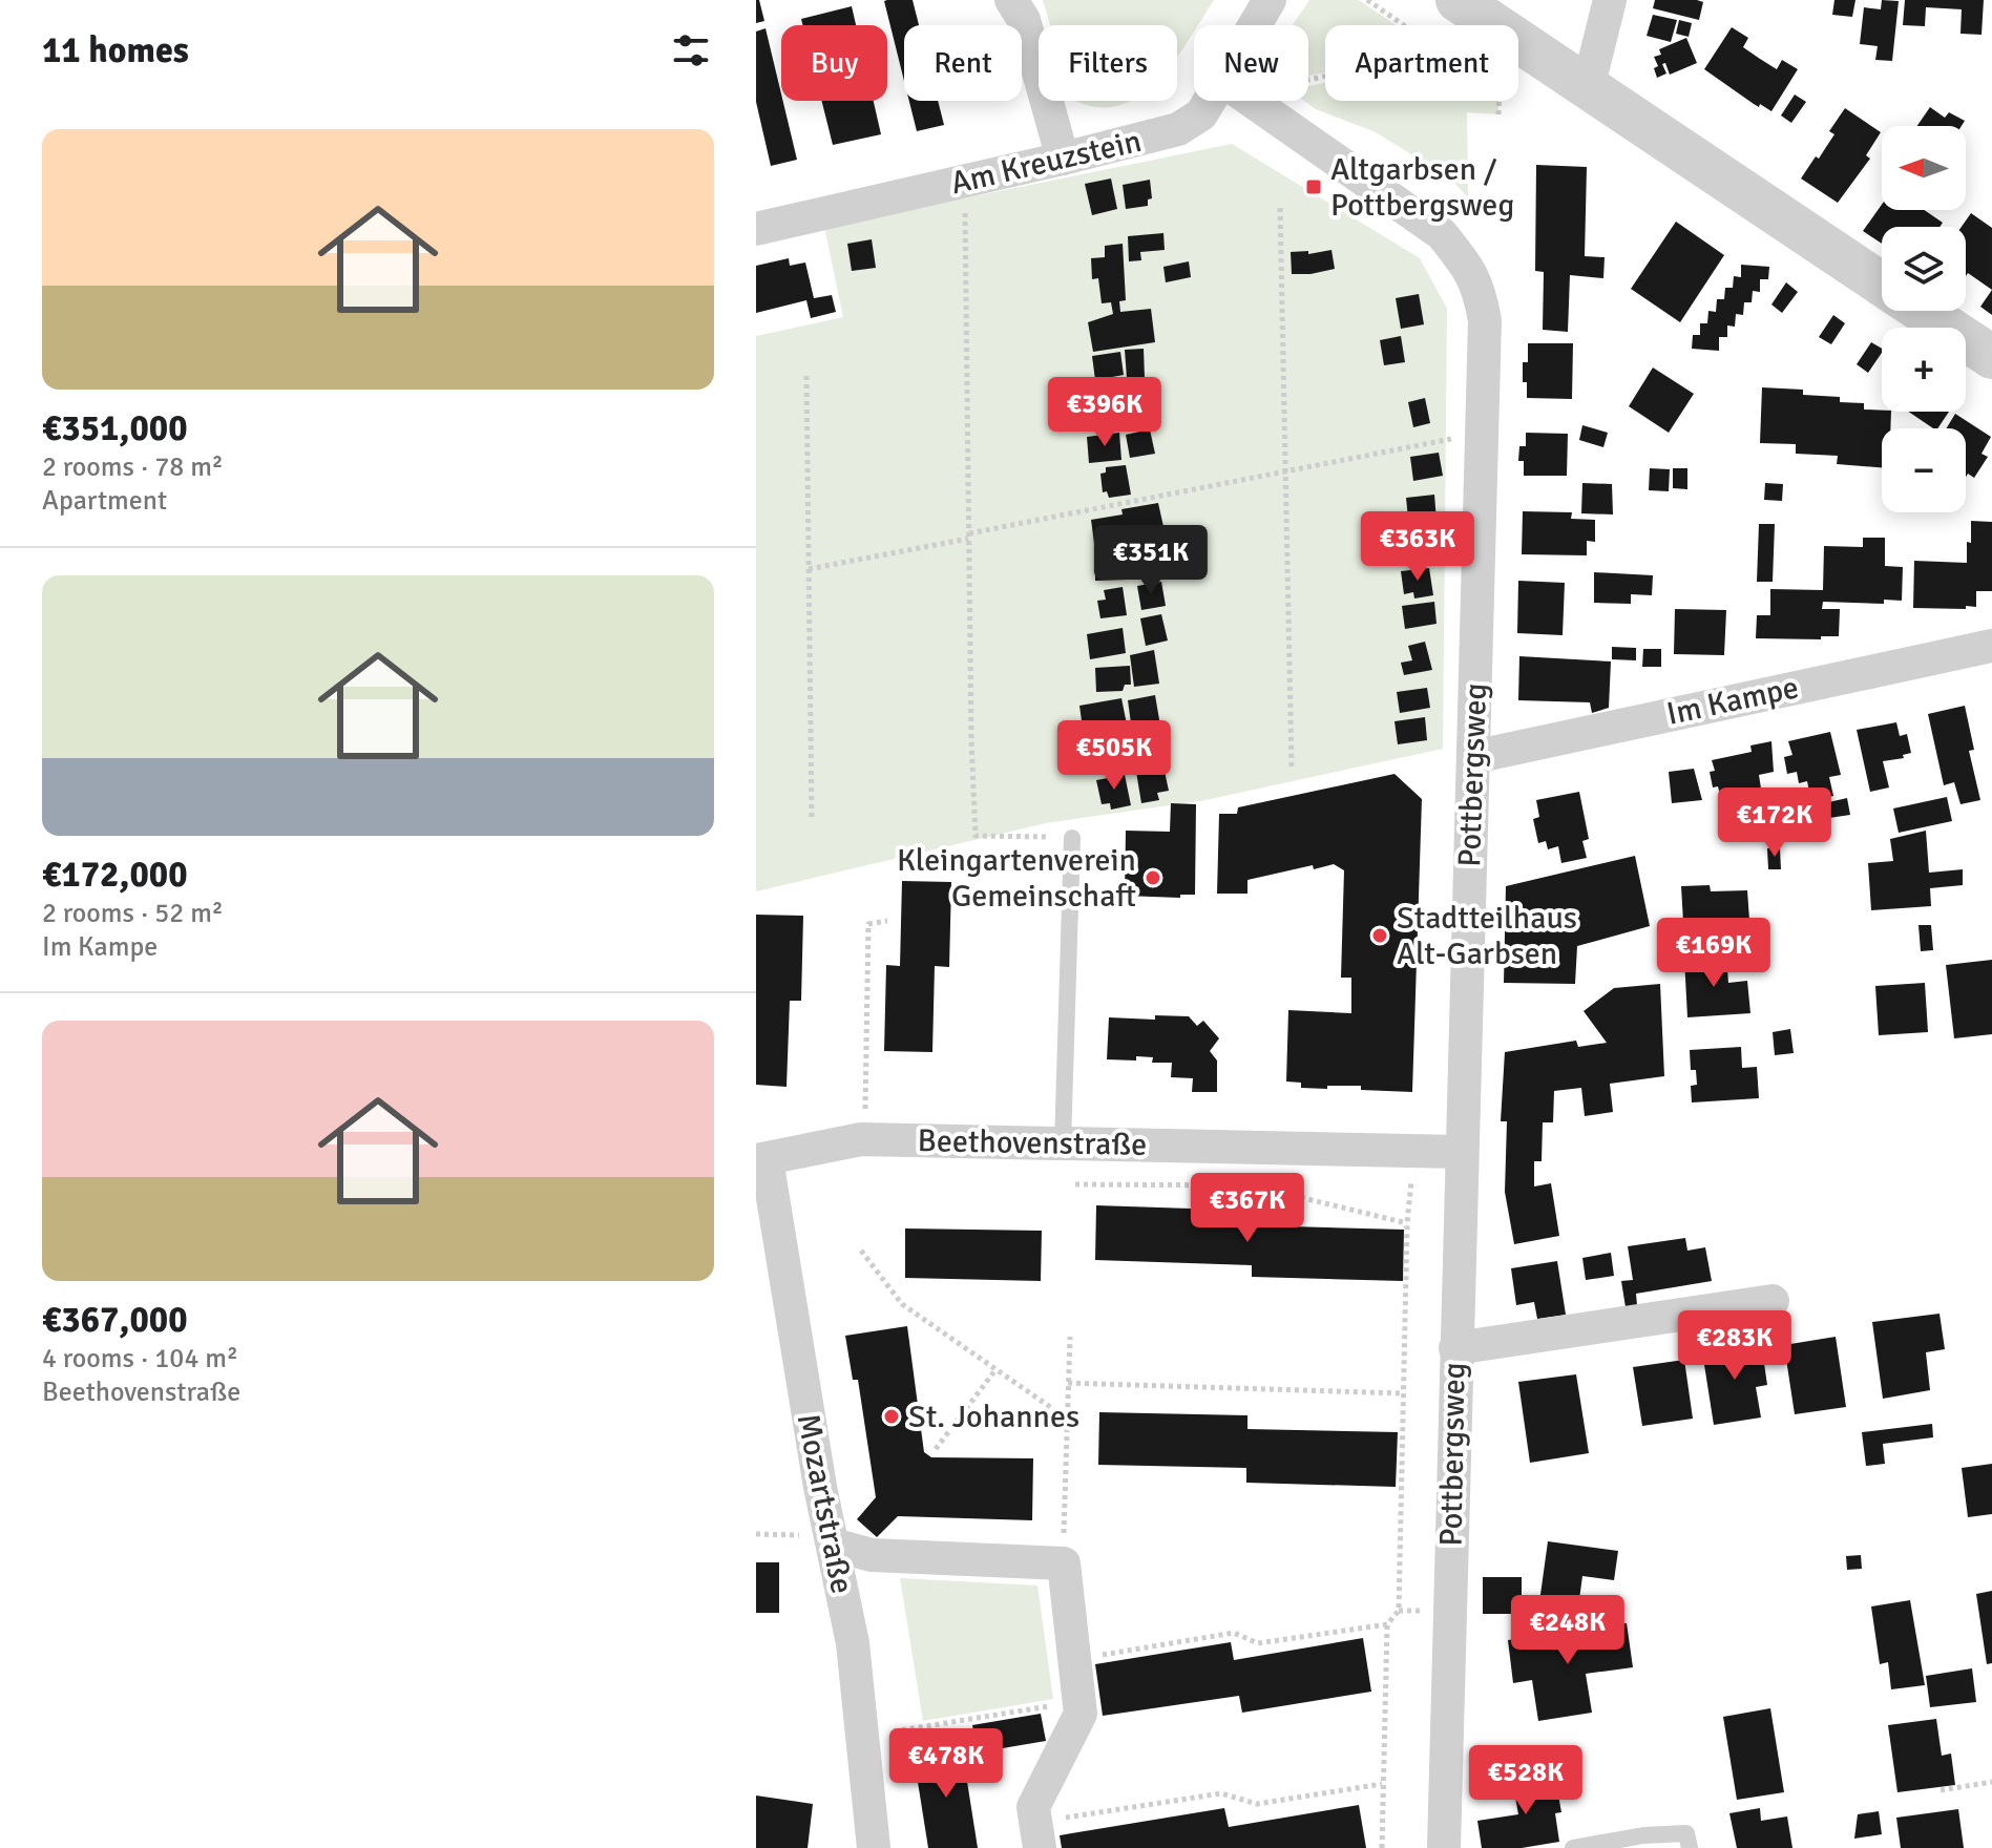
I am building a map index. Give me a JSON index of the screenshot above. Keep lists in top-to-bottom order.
{
  "streets": {
    "street": [
      "Am Kreuzstein",
      "Im Kampe",
      "Pottbergsweg",
      "Beethovenstraße",
      "Mozartstraße"
    ]
  },
  "crossings": [
    ["Im Kampe", "Pottbergsweg"],
    ["Pottbergsweg", "Beethovenstraße"],
    ["Beethovenstraße", "Mozartstraße"]
  ],
  "places": {
    "transit": ["Altgarbsen / Pottbergsweg"],
    "other": ["Kleingartenverein Gemeinschaft", "Stadtteilhaus Alt-Garbsen", "St. Johannes"]
  },
  "north": "left",
  "page": {
    "heading": "11 homes",
    "chip": [
      "Buy",
      "Rent",
      "Filters",
      "New",
      "Apartment"
    ],
    "list": [
      {
        "name": "€351,000",
        "note": "2 rooms · 78 m² · Apartment"
      },
      {
        "name": "€172,000",
        "note": "2 rooms · 52 m² · Im Kampe"
      },
      {
        "name": "€367,000",
        "note": "4 rooms · 104 m² · Beethovenstraße"
      }
    ],
    "map_buttons": ["+", "−"],
    "price": [
      "€396K",
      "€363K",
      "€351K",
      "€505K",
      "€172K",
      "€169K",
      "€367K",
      "€283K",
      "€248K",
      "€478K",
      "€528K"
    ]
  }
}
